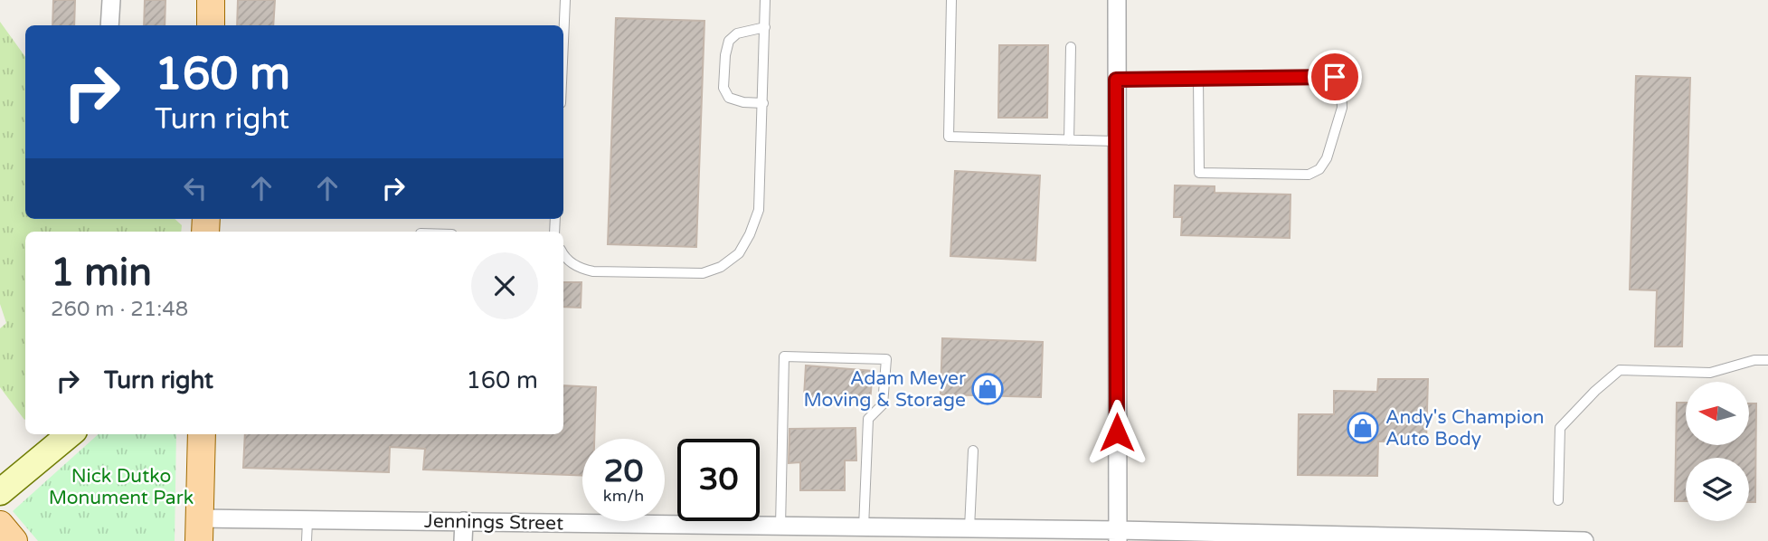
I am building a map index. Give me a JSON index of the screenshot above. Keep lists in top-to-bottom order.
{
  "streets": {
    "street": ["Jennings Street"]
  },
  "parks": ["Nick Dutko Monument Park"],
  "places": {
    "shop": ["Adam Meyer Moving & Storage", "Andy's Champion Auto Body"]
  },
  "north": "left",
  "page": {
    "turn": ["160 m", "Turn right"],
    "heading": ["1 min", "260 m · 21:48"],
    "list": [
      {
        "name": "Turn right",
        "value": "160 m"
      }
    ],
    "speed": "20 km/h",
    "limit": "30"
  }
}
